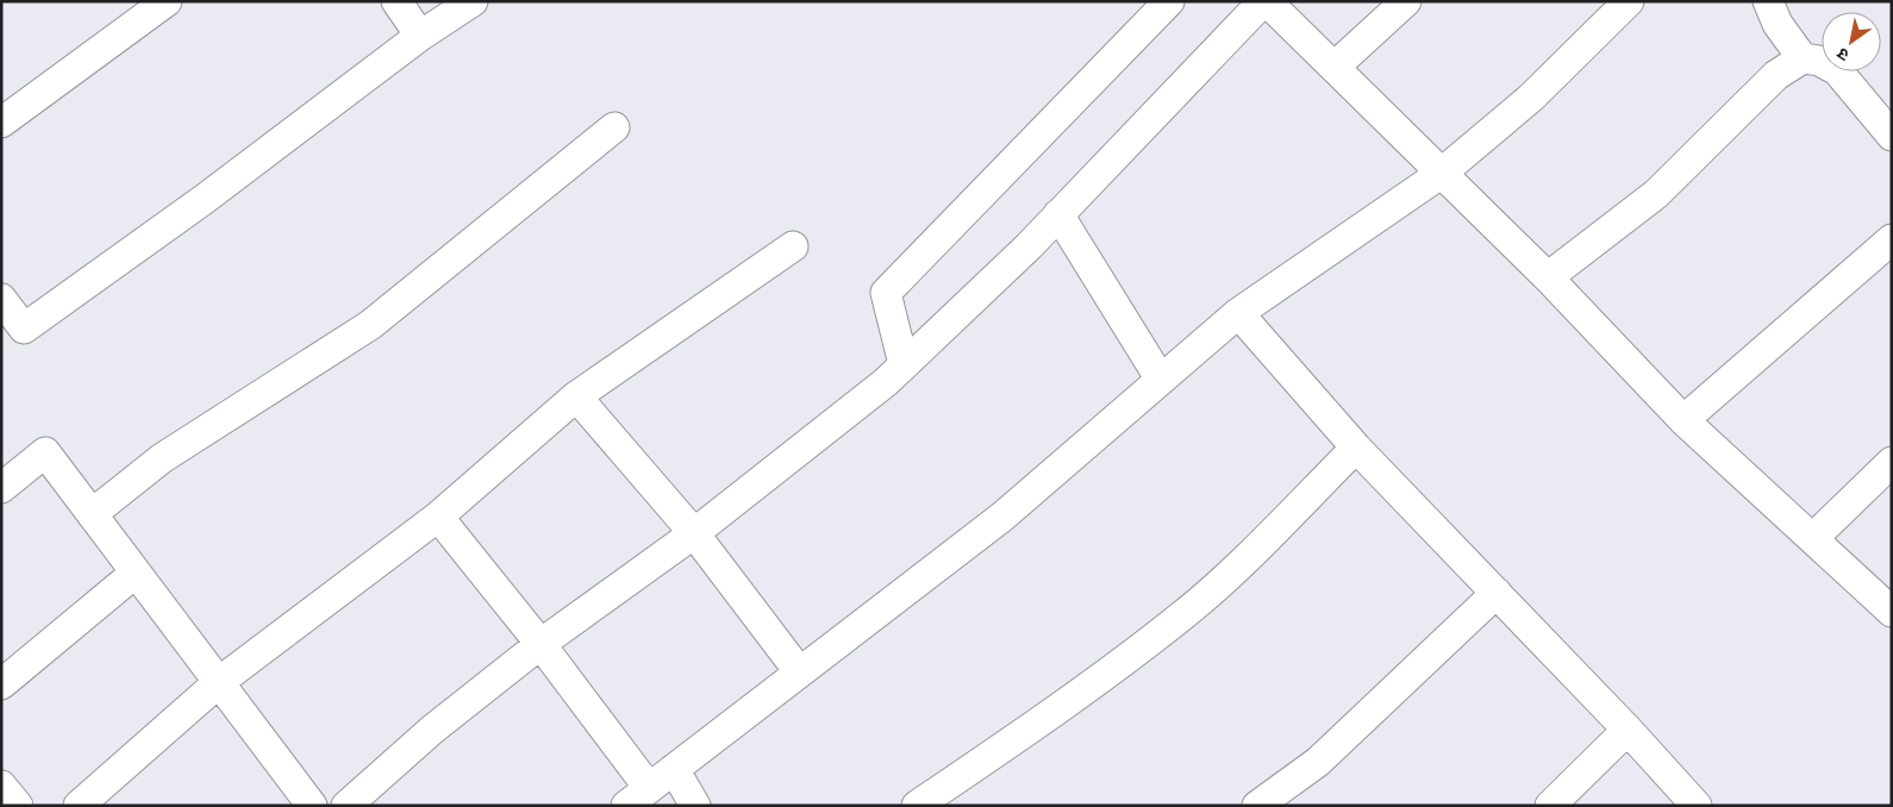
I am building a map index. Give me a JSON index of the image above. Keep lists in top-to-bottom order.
{
  "north": "bottom left"
}
